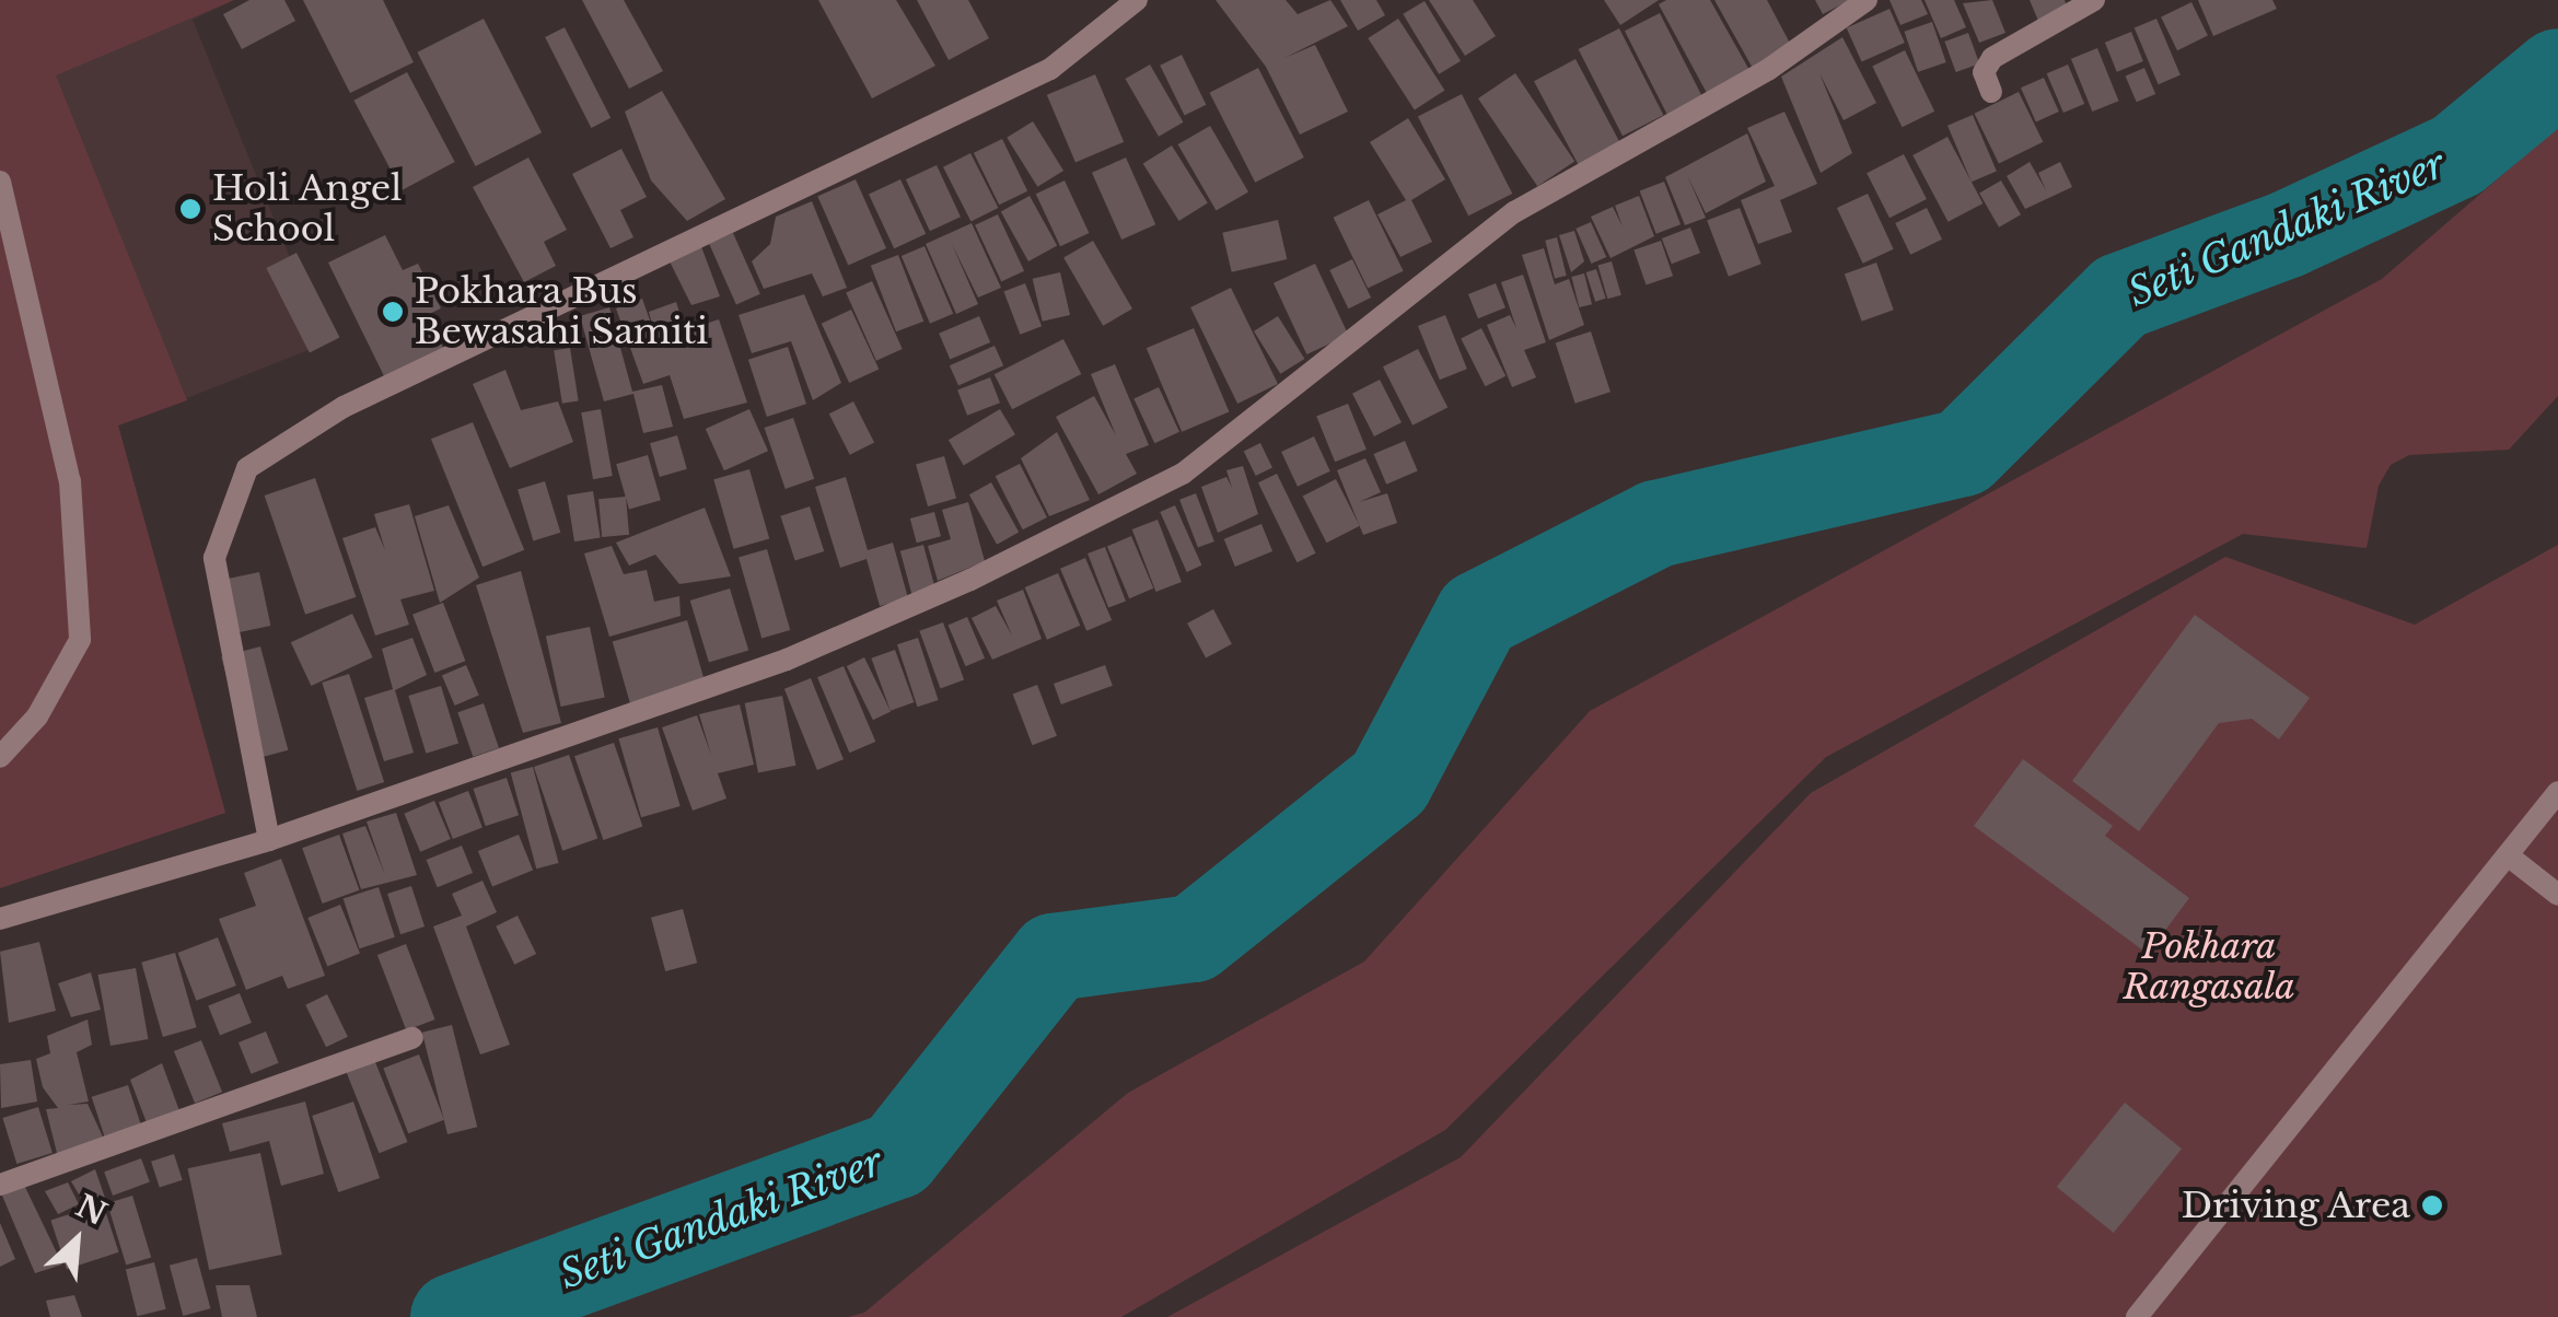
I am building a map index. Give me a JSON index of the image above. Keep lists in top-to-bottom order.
{
  "water": ["Seti Gandaki River"],
  "parks": ["Pokhara Rangasala"],
  "places": ["Holi Angel School", "Pokhara Bus Bewasahi Samiti", "Driving Area"],
  "north": "top right"
}
